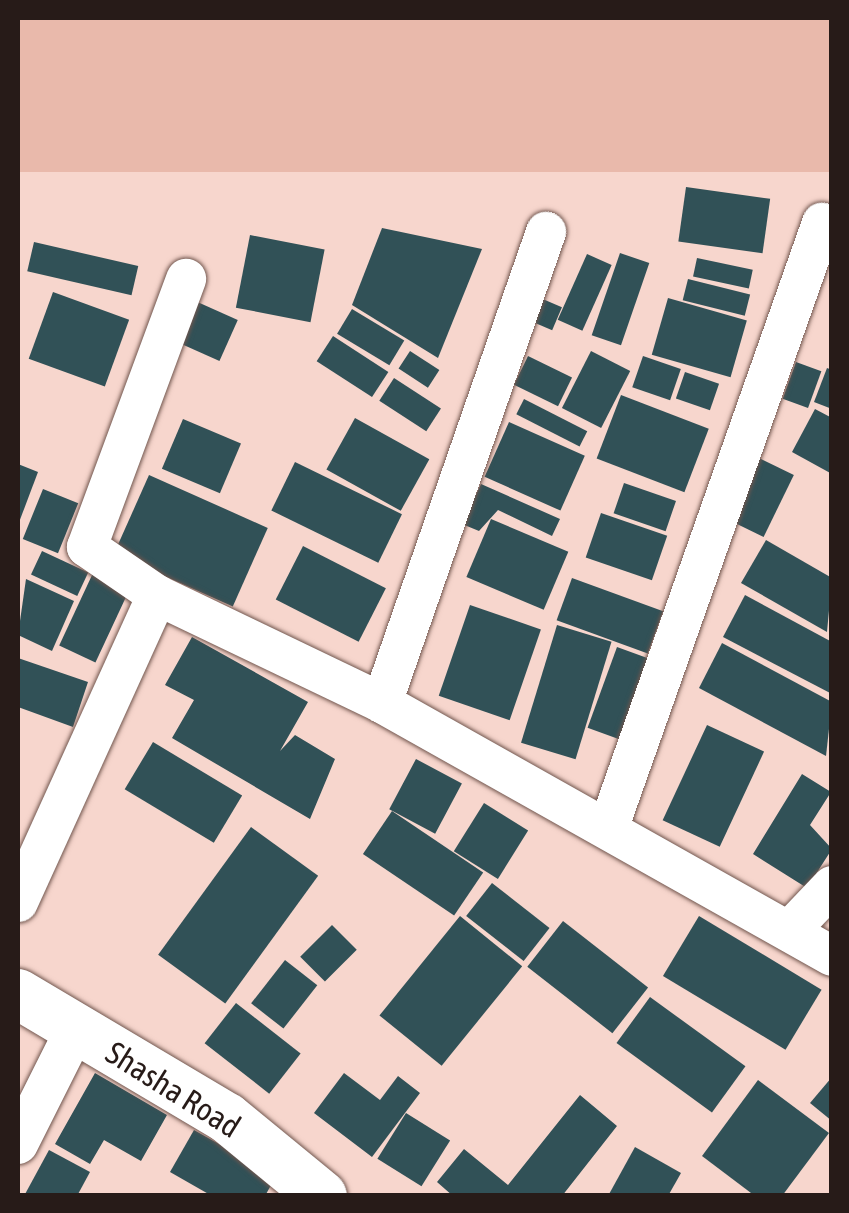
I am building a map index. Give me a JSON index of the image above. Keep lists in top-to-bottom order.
{
  "streets": {
    "street": ["Shasha Road"]
  }
}
